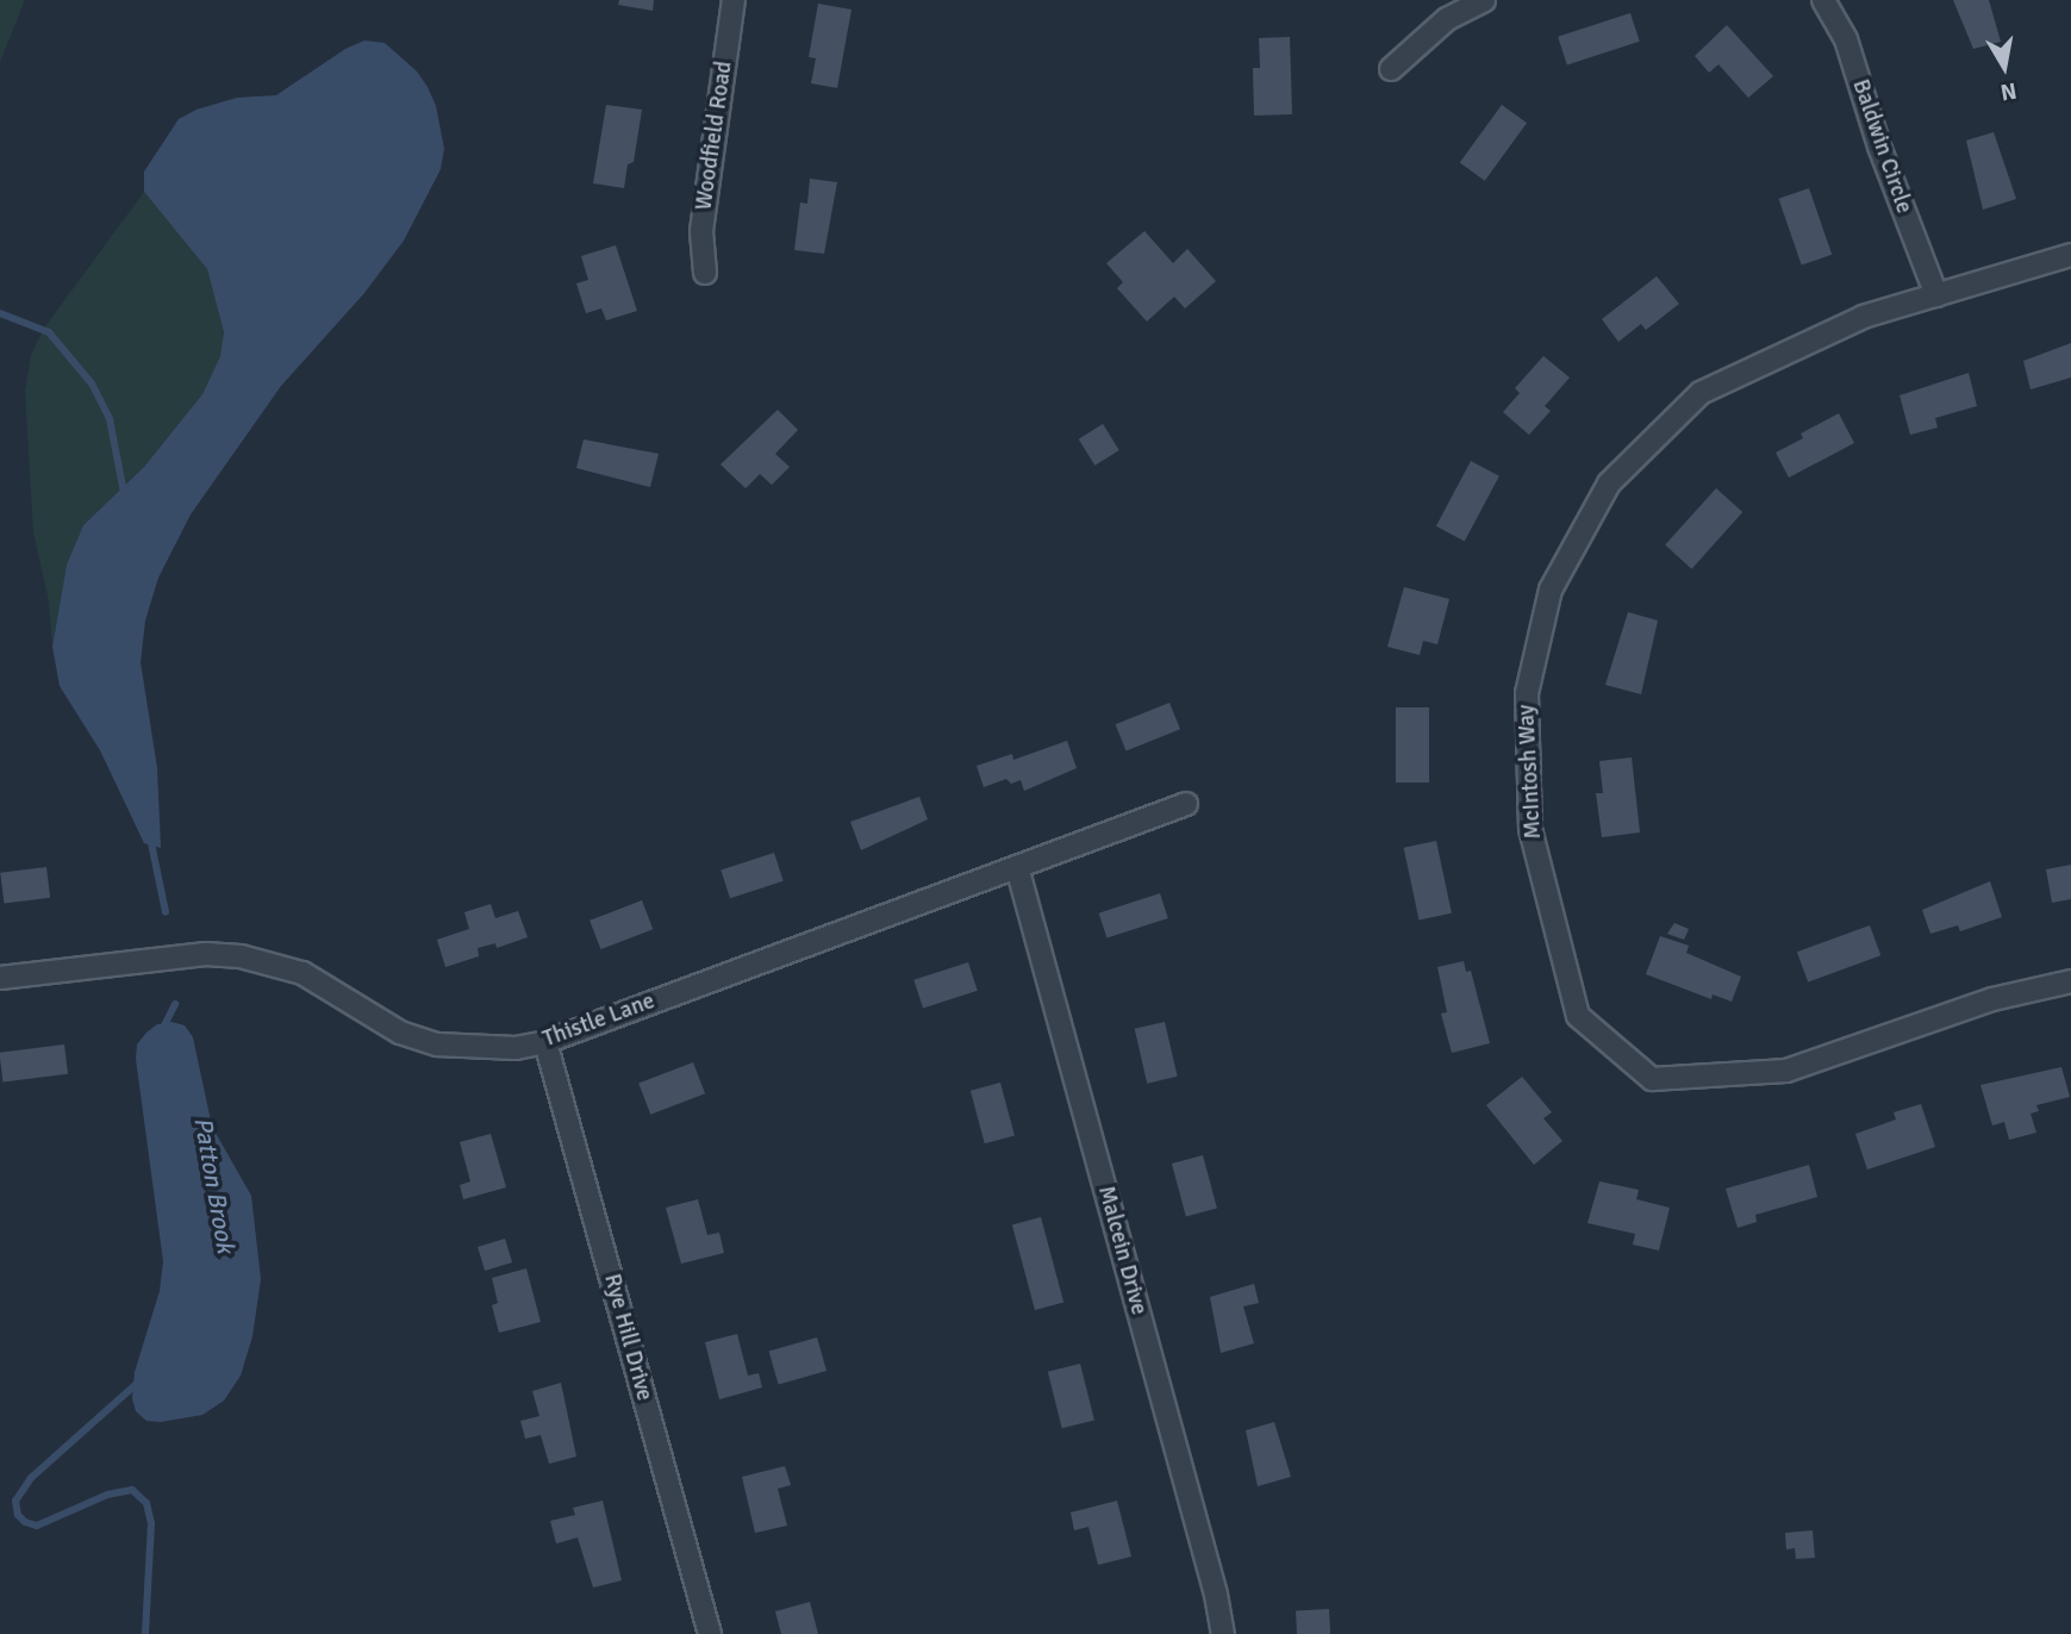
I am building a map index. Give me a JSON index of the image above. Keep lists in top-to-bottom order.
{
  "streets": {
    "street": [
      "Woodfield Road",
      "Baldwin Circle",
      "McIntosh Way",
      "Thistle Lane",
      "Malcein Drive",
      "Rye Hill Drive"
    ]
  },
  "crossings": [
    ["Baldwin Circle", "McIntosh Way"],
    ["Thistle Lane", "Malcein Drive"],
    ["Thistle Lane", "Rye Hill Drive"]
  ],
  "water": ["Patton Brook"],
  "north": "bottom"
}
